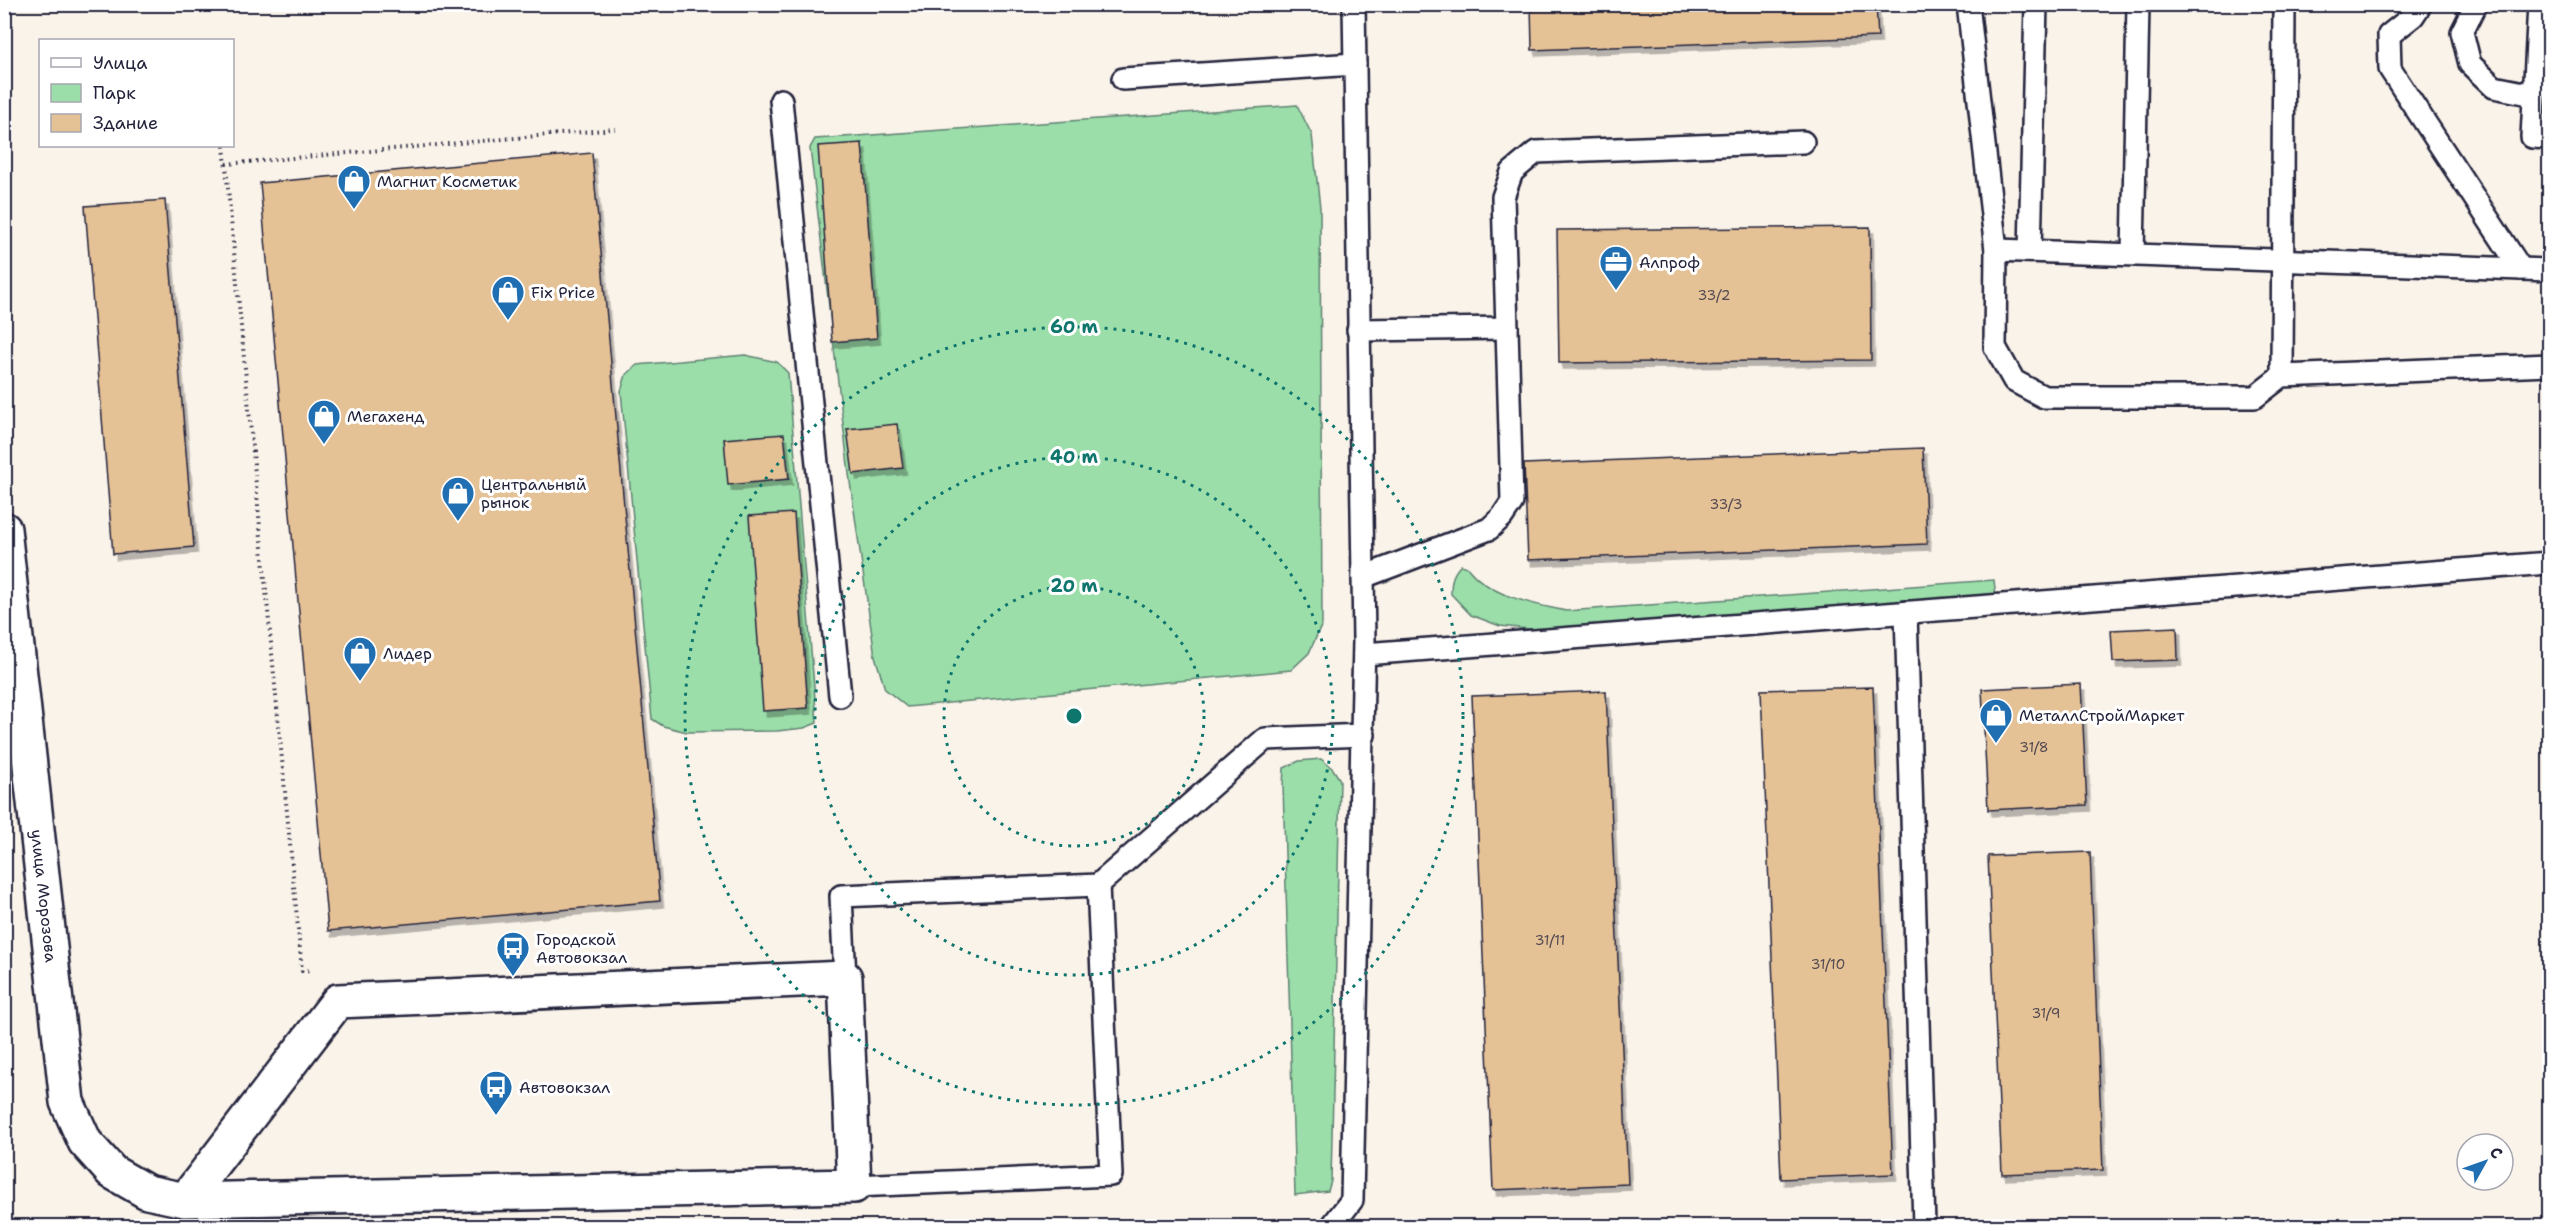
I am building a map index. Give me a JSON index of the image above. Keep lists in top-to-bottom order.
{
  "streets": {
    "street": ["улица Морозова"]
  },
  "places": {
    "shop": [
      "Магнит Косметик",
      "Fix Price",
      "Мегахенд",
      "Центральный рынок",
      "Лидер",
      "МеталлСтройМаркет"
    ],
    "office": ["Алпроф"],
    "bus stop": ["Городской Автовокзал", "Автовокзал"]
  },
  "house_numbers": [
    "33/2",
    "33/3",
    "31/8",
    "31/11",
    "31/10",
    "31/9"
  ],
  "legend": ["Улица", "Парк", "Здание"],
  "north": "top right",
  "rings": ["60 m", "40 m", "20 m"]
}
